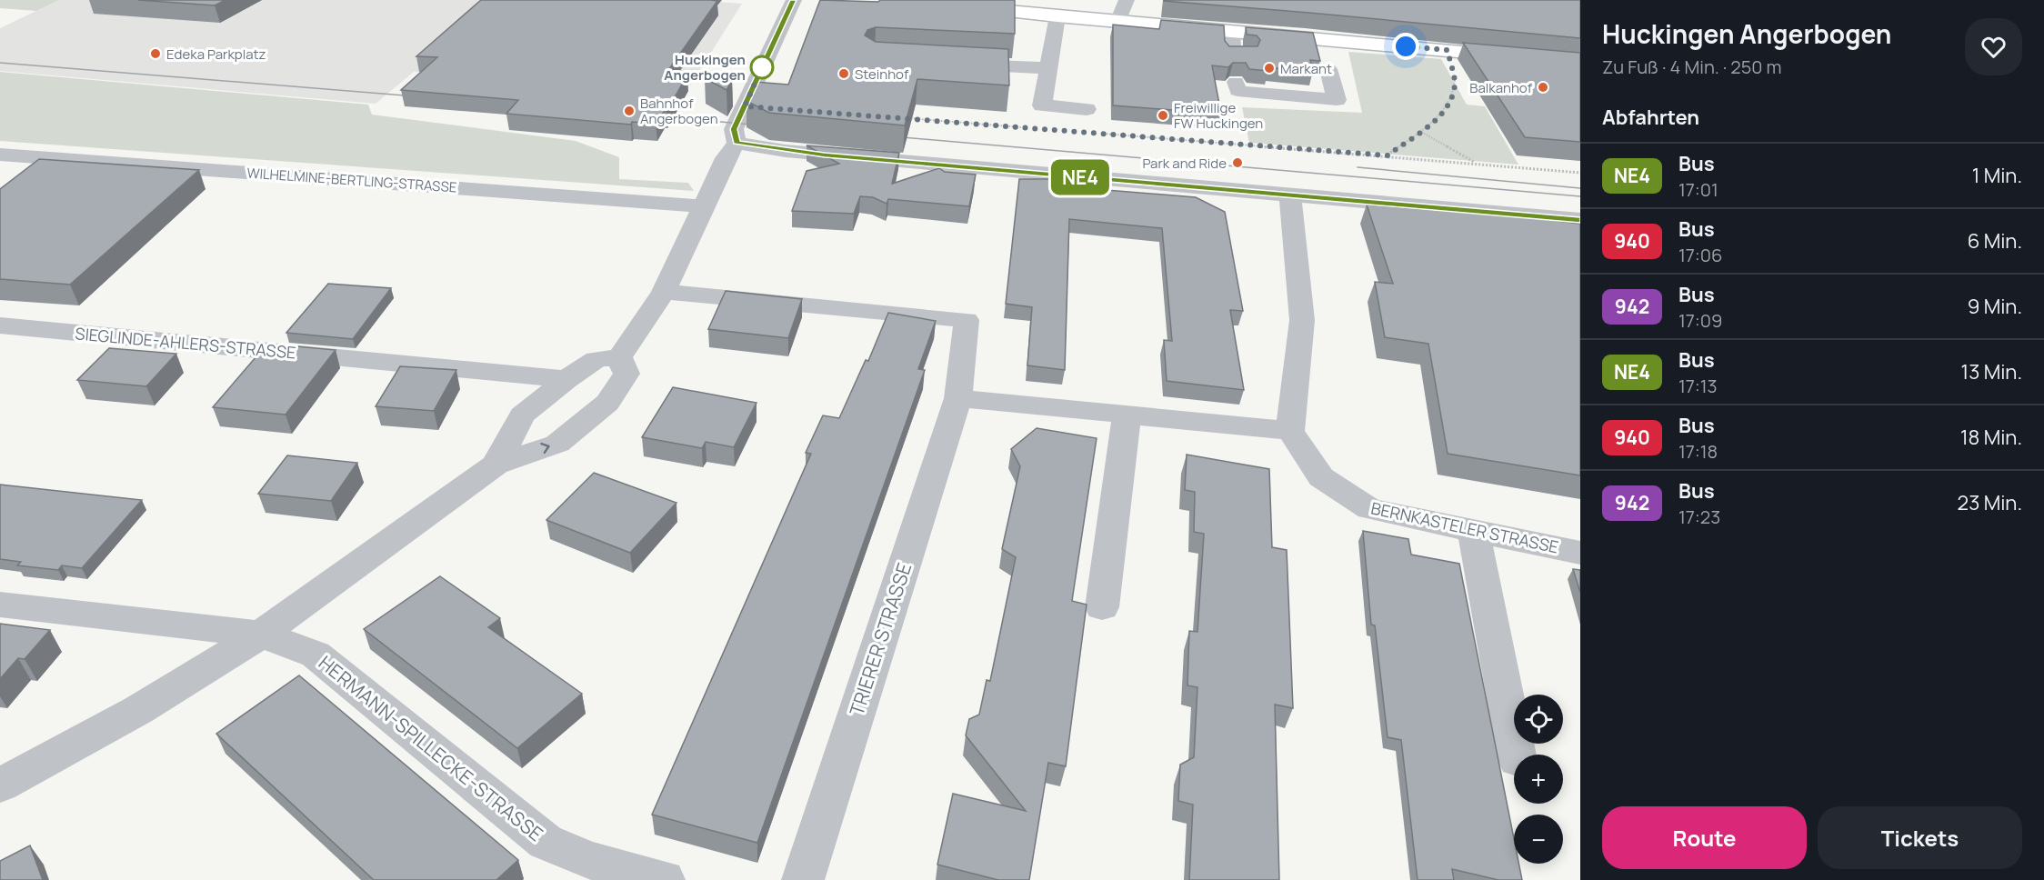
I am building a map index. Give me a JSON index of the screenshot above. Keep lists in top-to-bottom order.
{
  "streets": {
    "street": [
      "WILHELMINE-BERTLING-STRASSE",
      "SIEGLINDE-AHLERS-STRASSE",
      "BERNKASTELER STRASSE",
      "TRIERER STRASSE",
      "HERMANN-SPILLECKE-STRASSE"
    ]
  },
  "places": [
    "Edeka Parkplatz",
    "Huckingen Angerbogen",
    "Markant",
    "Steinhof",
    "Balkanhof",
    "Bahnhof Angerbogen",
    "Freiwillige FW Huckingen",
    "Park and Ride"
  ],
  "lines": ["bus line NE4"],
  "page": {
    "on_map": "NE4",
    "heading": [
      ["Huckingen Angerbogen", "Zu Fuß · 4 Min. · 250 m"],
      "Abfahrten"
    ],
    "list": [
      {
        "mark": "NE4",
        "name": "Bus",
        "note": "17:01",
        "value": "1 Min."
      },
      {
        "mark": "940",
        "name": "Bus",
        "note": "17:06",
        "value": "6 Min."
      },
      {
        "mark": "942",
        "name": "Bus",
        "note": "17:09",
        "value": "9 Min."
      },
      {
        "mark": "NE4",
        "name": "Bus",
        "note": "17:13",
        "value": "13 Min."
      },
      {
        "mark": "940",
        "name": "Bus",
        "note": "17:18",
        "value": "18 Min."
      },
      {
        "mark": "942",
        "name": "Bus",
        "note": "17:23",
        "value": "23 Min."
      }
    ],
    "map_buttons": ["+", "−"],
    "buttons": ["Route", "Tickets"]
  }
}
